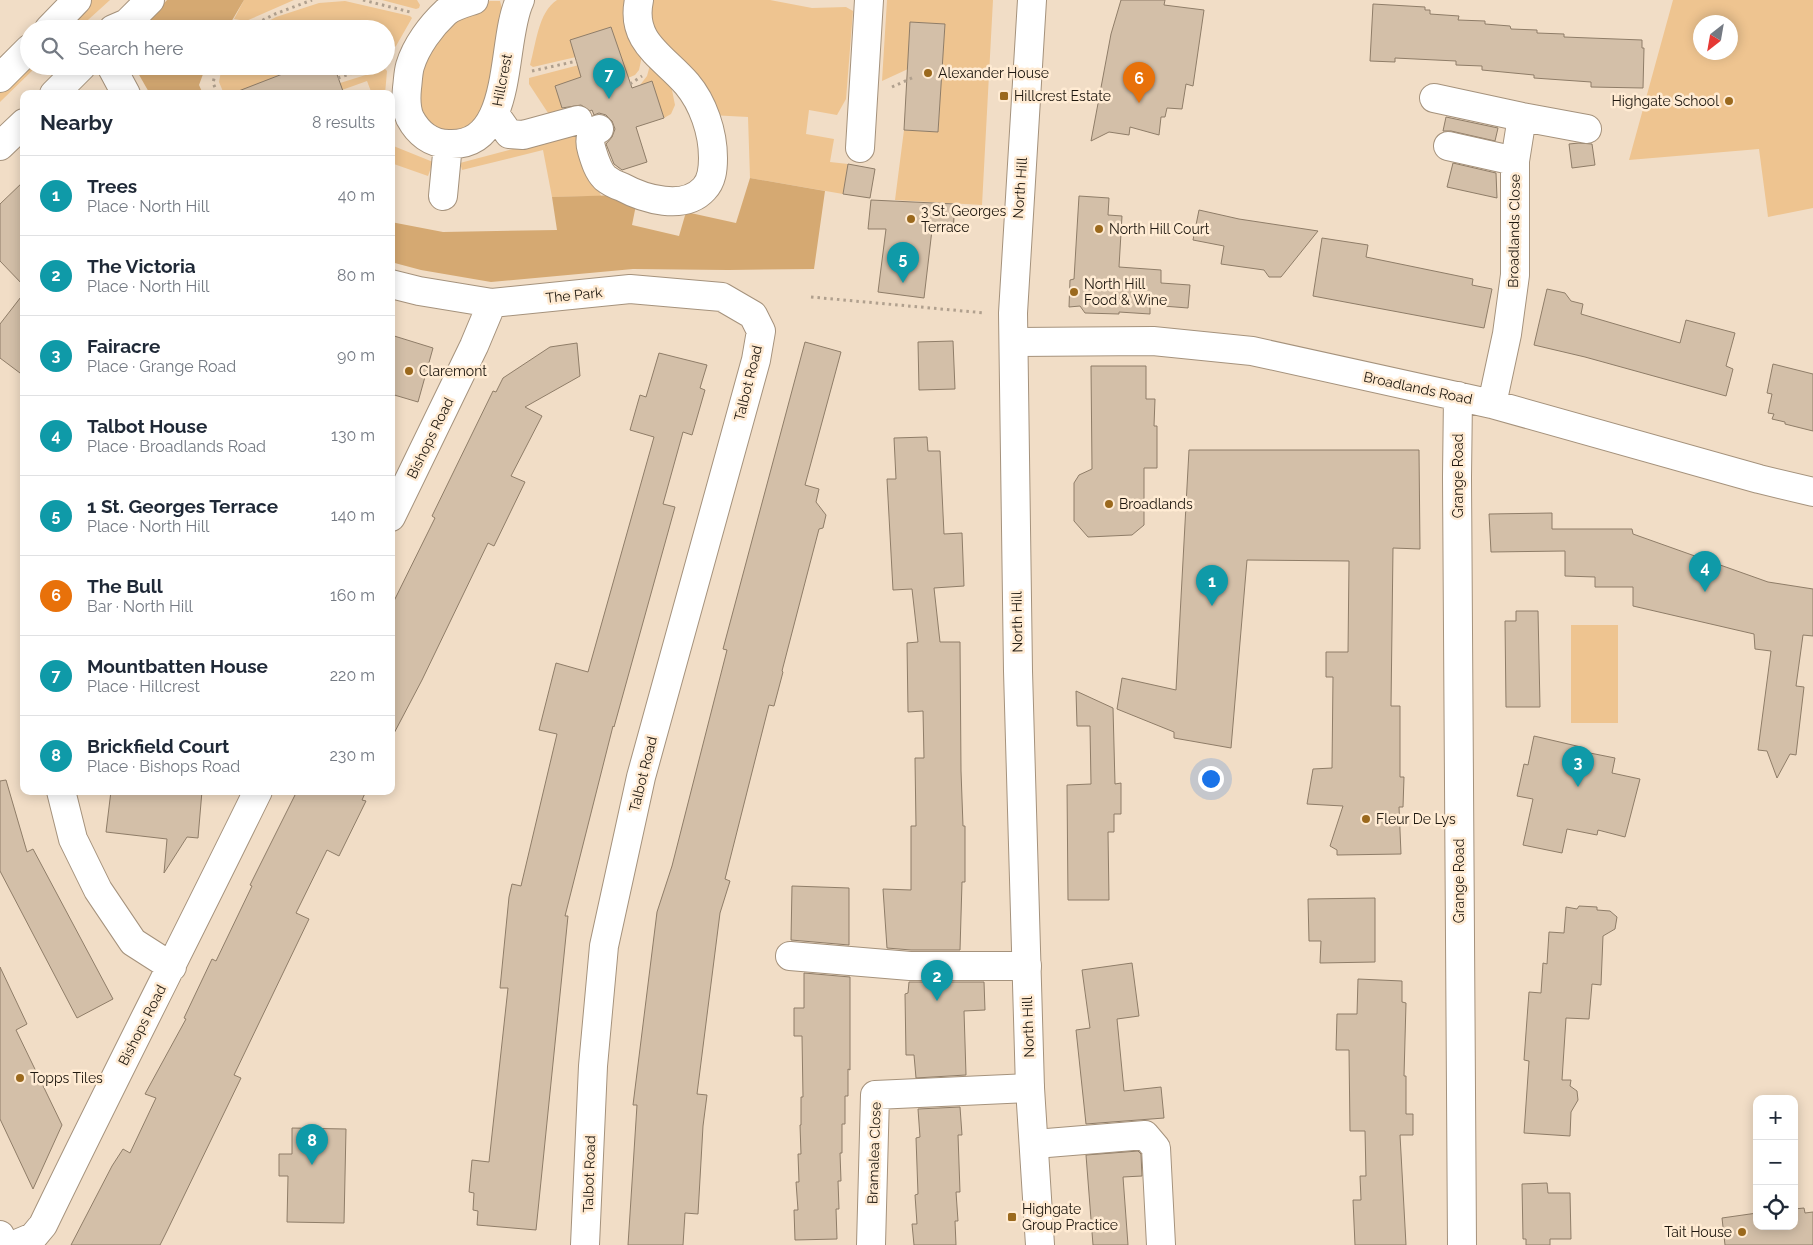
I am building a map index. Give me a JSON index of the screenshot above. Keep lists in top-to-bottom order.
{
  "streets": {
    "main road": [
      "Hillcrest",
      "North Hill",
      "Broadlands Close",
      "The Park",
      "Talbot Road",
      "Broadlands Road",
      "Bishops Road",
      "Grange Road",
      "Bramalea Close"
    ]
  },
  "crossings": [
    ["North Hill", "Broadlands Road"],
    ["North Hill", "Bramalea Close"],
    ["Broadlands Close", "Broadlands Road"],
    ["The Park", "Talbot Road"],
    ["The Park", "Bishops Road"],
    ["Broadlands Road", "Grange Road"]
  ],
  "places": {
    "other": [
      "Alexander House",
      "Highgate School",
      "3 St. Georges Terrace",
      "North Hill Court",
      "North Hill Food & Wine",
      "Claremont",
      "Broadlands",
      "Fleur De Lys",
      "Topps Tiles",
      "Tait House"
    ],
    "transit": ["Hillcrest Estate", "Highgate Group Practice"]
  },
  "north": "bottom left",
  "page": {
    "search": "Search here",
    "pins": [
      "7",
      "6",
      "5",
      "4",
      "1",
      "3",
      "2",
      "8"
    ],
    "heading": ["Nearby", "8 results"],
    "list": [
      {
        "mark": "1",
        "name": "Trees",
        "note": "Place · North Hill",
        "value": "40 m"
      },
      {
        "mark": "2",
        "name": "The Victoria",
        "note": "Place · North Hill",
        "value": "80 m"
      },
      {
        "mark": "3",
        "name": "Fairacre",
        "note": "Place · Grange Road",
        "value": "90 m"
      },
      {
        "mark": "4",
        "name": "Talbot House",
        "note": "Place · Broadlands Road",
        "value": "130 m"
      },
      {
        "mark": "5",
        "name": "1 St. Georges Terrace",
        "note": "Place · North Hill",
        "value": "140 m"
      },
      {
        "mark": "6",
        "name": "The Bull",
        "note": "Bar · North Hill",
        "value": "160 m"
      },
      {
        "mark": "7",
        "name": "Mountbatten House",
        "note": "Place · Hillcrest",
        "value": "220 m"
      },
      {
        "mark": "8",
        "name": "Brickfield Court",
        "note": "Place · Bishops Road",
        "value": "230 m"
      }
    ],
    "map_buttons": ["+", "−"]
  }
}
